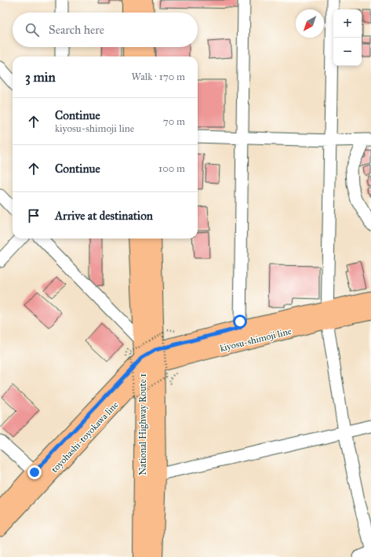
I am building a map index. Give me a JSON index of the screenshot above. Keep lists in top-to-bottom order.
{
  "streets": {
    "highway": ["National Highway Route 1"],
    "main road": ["kiyosu-shimoji line", "toyohashi-toyokawa line"]
  },
  "crossings": [
    ["kiyosu-shimoji line", "National Highway Route 1"],
    ["kiyosu-shimoji line", "toyohashi-toyokawa line"],
    ["National Highway Route 1", "toyohashi-toyokawa line"]
  ],
  "north": "bottom left",
  "page": {
    "map_buttons": ["+", "−"],
    "search": "Search here",
    "heading": ["3 min", "Walk · 170 m"],
    "list": [
      ["Continue", "kiyosu-shimoji line", "70 m"],
      ["Continue", "100 m"],
      "Arrive at destination"
    ]
  }
}
